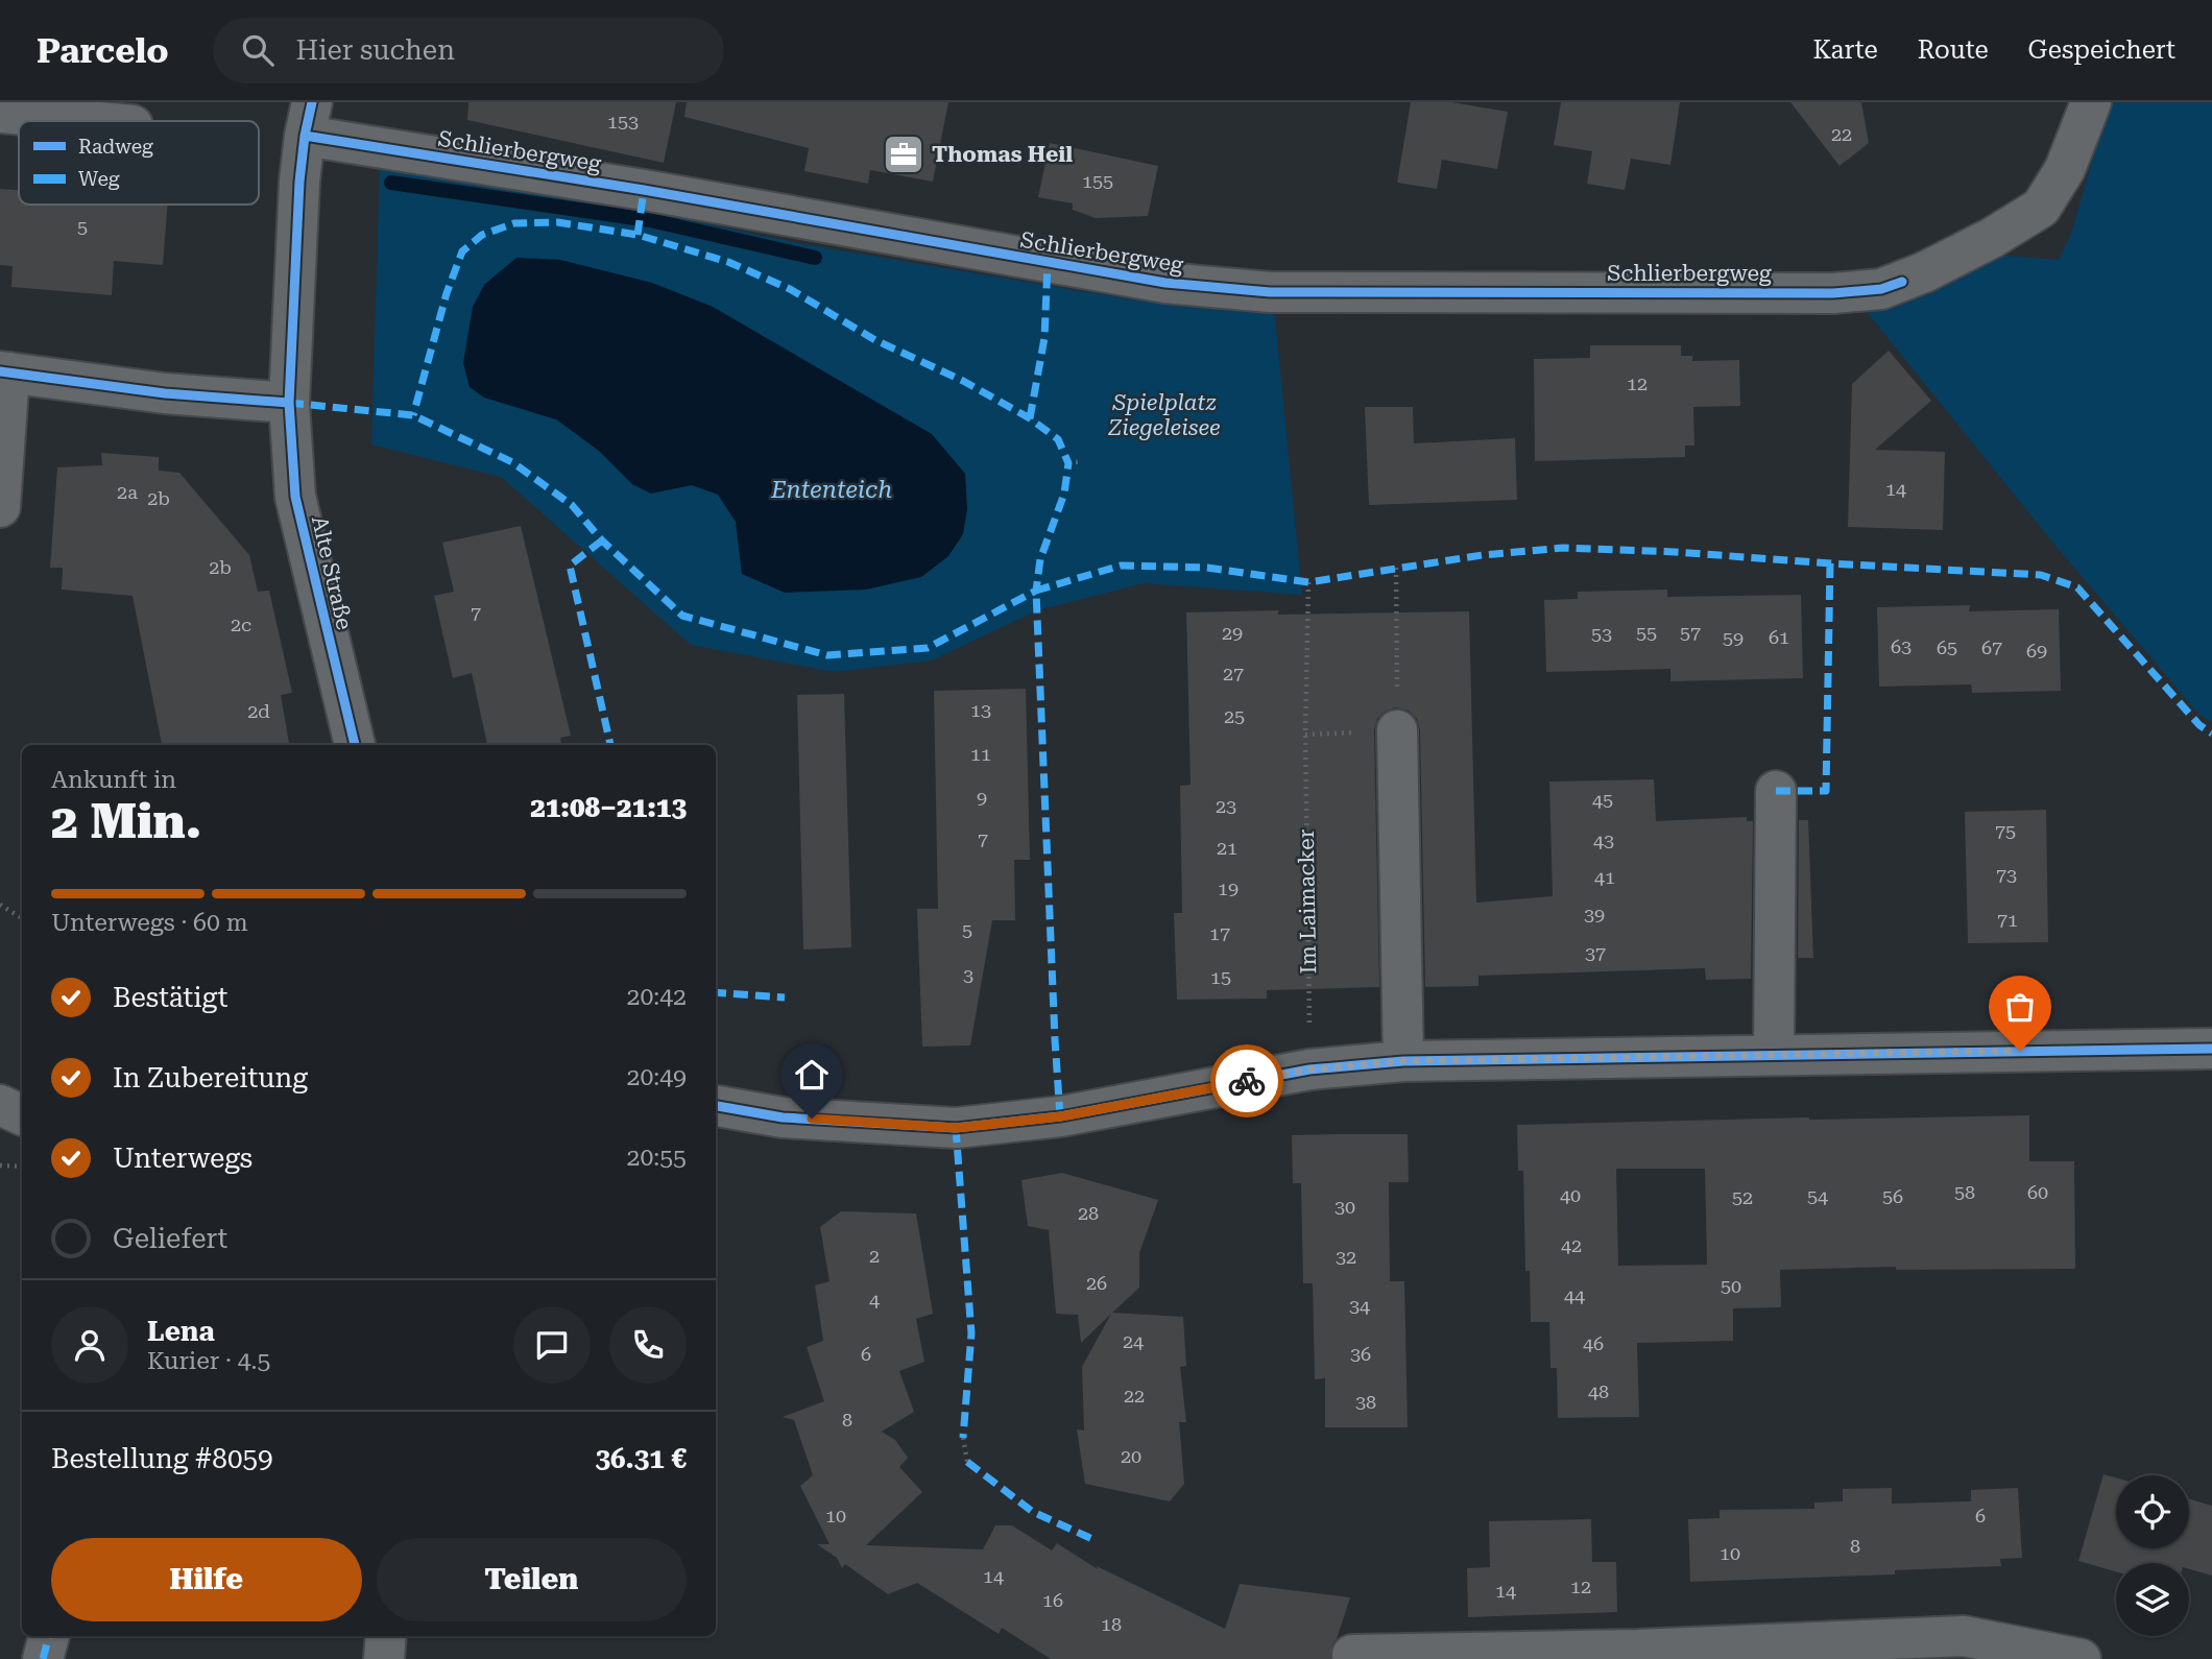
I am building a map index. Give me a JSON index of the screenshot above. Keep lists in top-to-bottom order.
{
  "streets": {
    "street": ["Schlierbergweg", "Alte Straße"],
    "path": ["Im Laimacker"]
  },
  "crossings": [
    ["Schlierbergweg", "Alte Straße"]
  ],
  "water": ["Ententeich"],
  "parks": ["Spielplatz Ziegeleisee"],
  "places": {
    "office": ["Thomas Heil"]
  },
  "house_numbers": [
    "153",
    "22",
    "155",
    "5",
    "12",
    "14",
    "2a",
    "2b",
    "2b",
    "7",
    "2c",
    "29",
    "55",
    "57",
    "53",
    "61",
    "59",
    "63",
    "65",
    "67",
    "69",
    "27",
    "13",
    "2d",
    "25",
    "11",
    "9",
    "45",
    "23",
    "75",
    "7",
    "43",
    "21",
    "73",
    "41",
    "19",
    "39",
    "71",
    "5",
    "17",
    "37",
    "3",
    "15",
    "58",
    "60",
    "40",
    "54",
    "56",
    "52",
    "30",
    "28",
    "42",
    "2",
    "32",
    "26",
    "50",
    "44",
    "4",
    "34",
    "24",
    "46",
    "6",
    "36",
    "48",
    "22",
    "38",
    "8",
    "20",
    "10",
    "6",
    "8",
    "10",
    "14",
    "12",
    "14",
    "16",
    "18"
  ],
  "legend": ["Radweg", "Weg"],
  "page": {
    "header": "Parcelo",
    "search": "Hier suchen",
    "nav": ["Karte", "Route", "Gespeichert"],
    "heading": ["2 Min.", "Ankunft in", "21:08–21:13"],
    "panel": [
      "Lena",
      "Kurier · 4.5",
      "Bestellung #8059",
      "36.31 €"
    ],
    "bar": "Unterwegs · 60 m",
    "list": [
      ["Bestätigt", "20:42"],
      ["In Zubereitung", "20:49"],
      ["Unterwegs", "20:55"],
      "Geliefert"
    ],
    "buttons": ["Hilfe", "Teilen"]
  }
}
